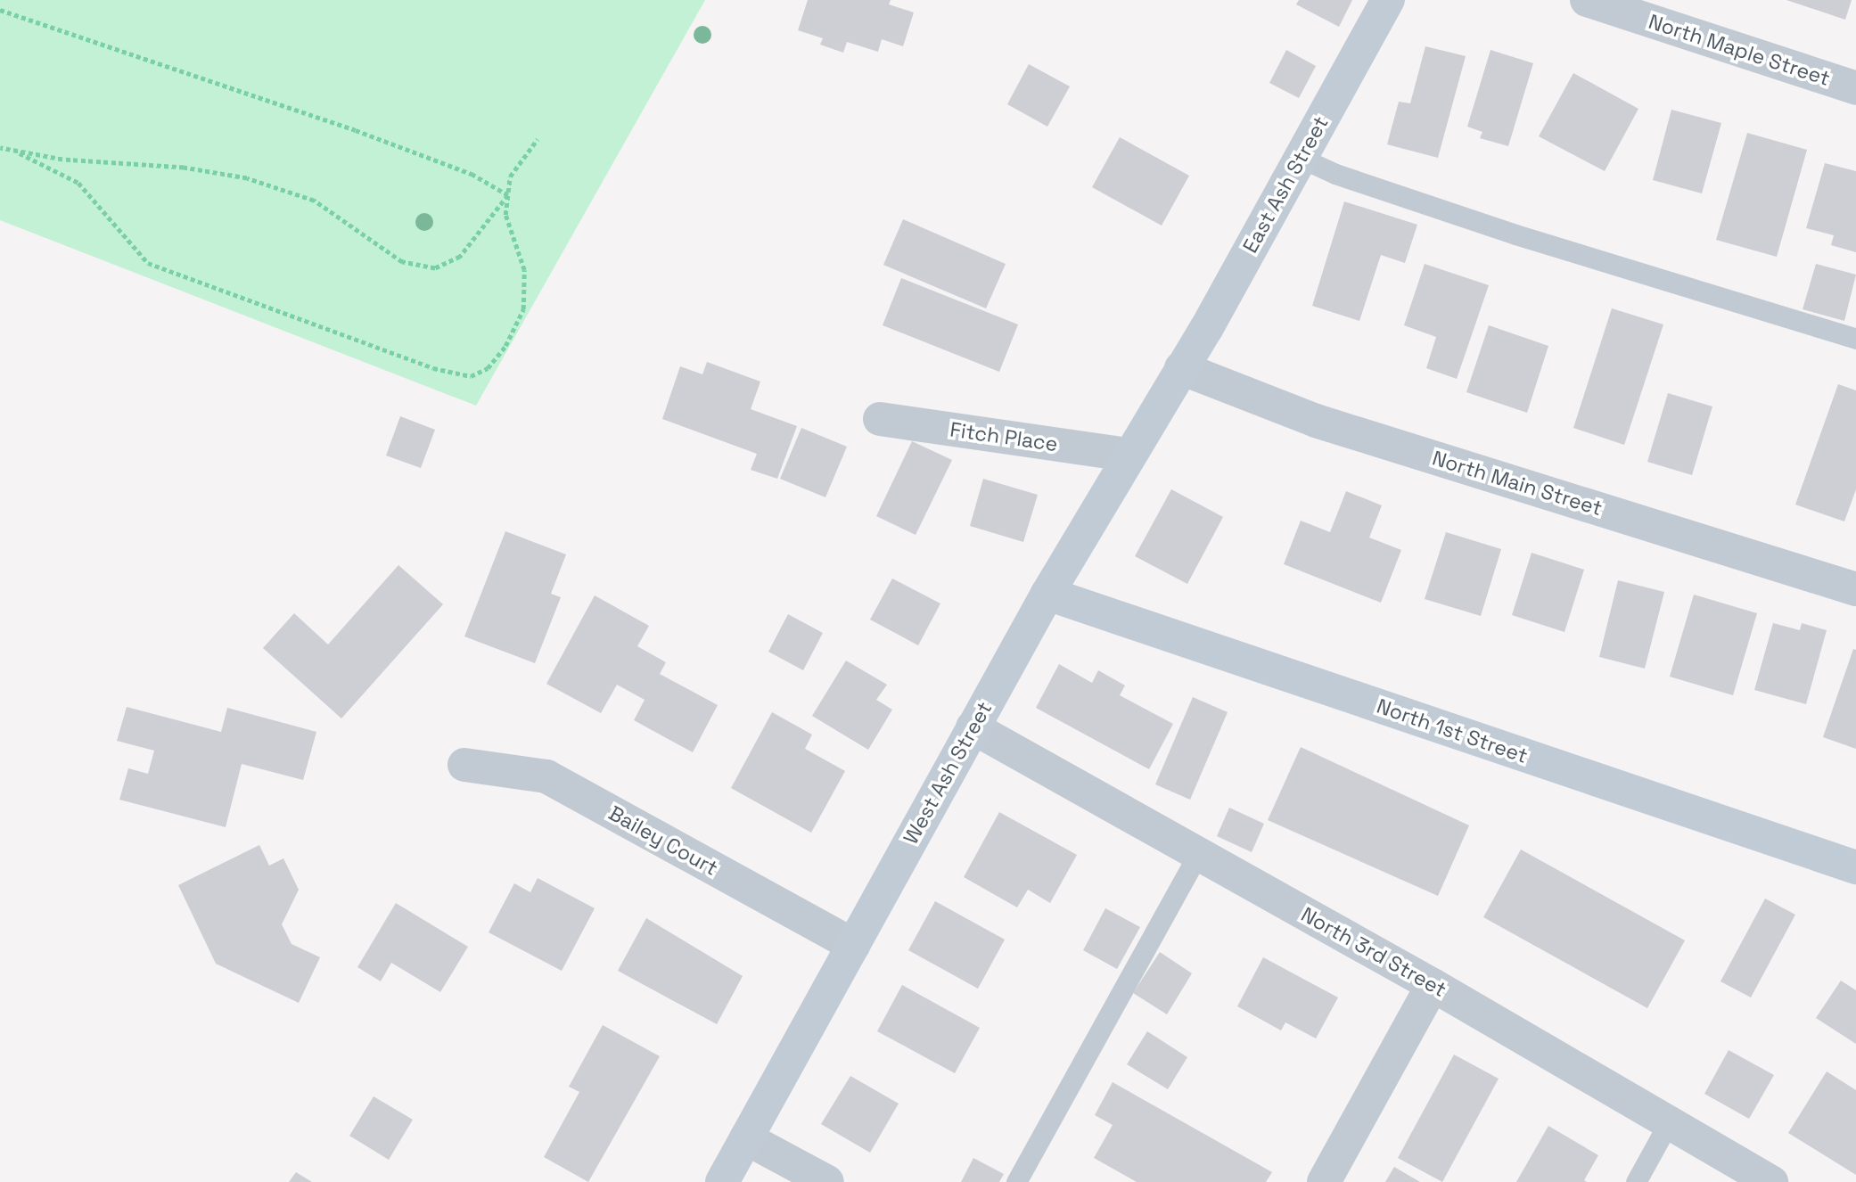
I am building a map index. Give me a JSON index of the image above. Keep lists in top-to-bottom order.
{
  "streets": {
    "street": [
      "North Maple Street",
      "East Ash Street",
      "Fitch Place",
      "North Main Street",
      "North 1st Street",
      "West Ash Street",
      "Bailey Court",
      "North 3rd Street"
    ]
  },
  "crossings": [
    ["East Ash Street", "North Main Street"],
    ["East Ash Street", "West Ash Street"],
    ["Fitch Place", "West Ash Street"],
    ["North Main Street", "West Ash Street"],
    ["North 1st Street", "West Ash Street"],
    ["West Ash Street", "Bailey Court"],
    ["West Ash Street", "North 3rd Street"]
  ]
}
